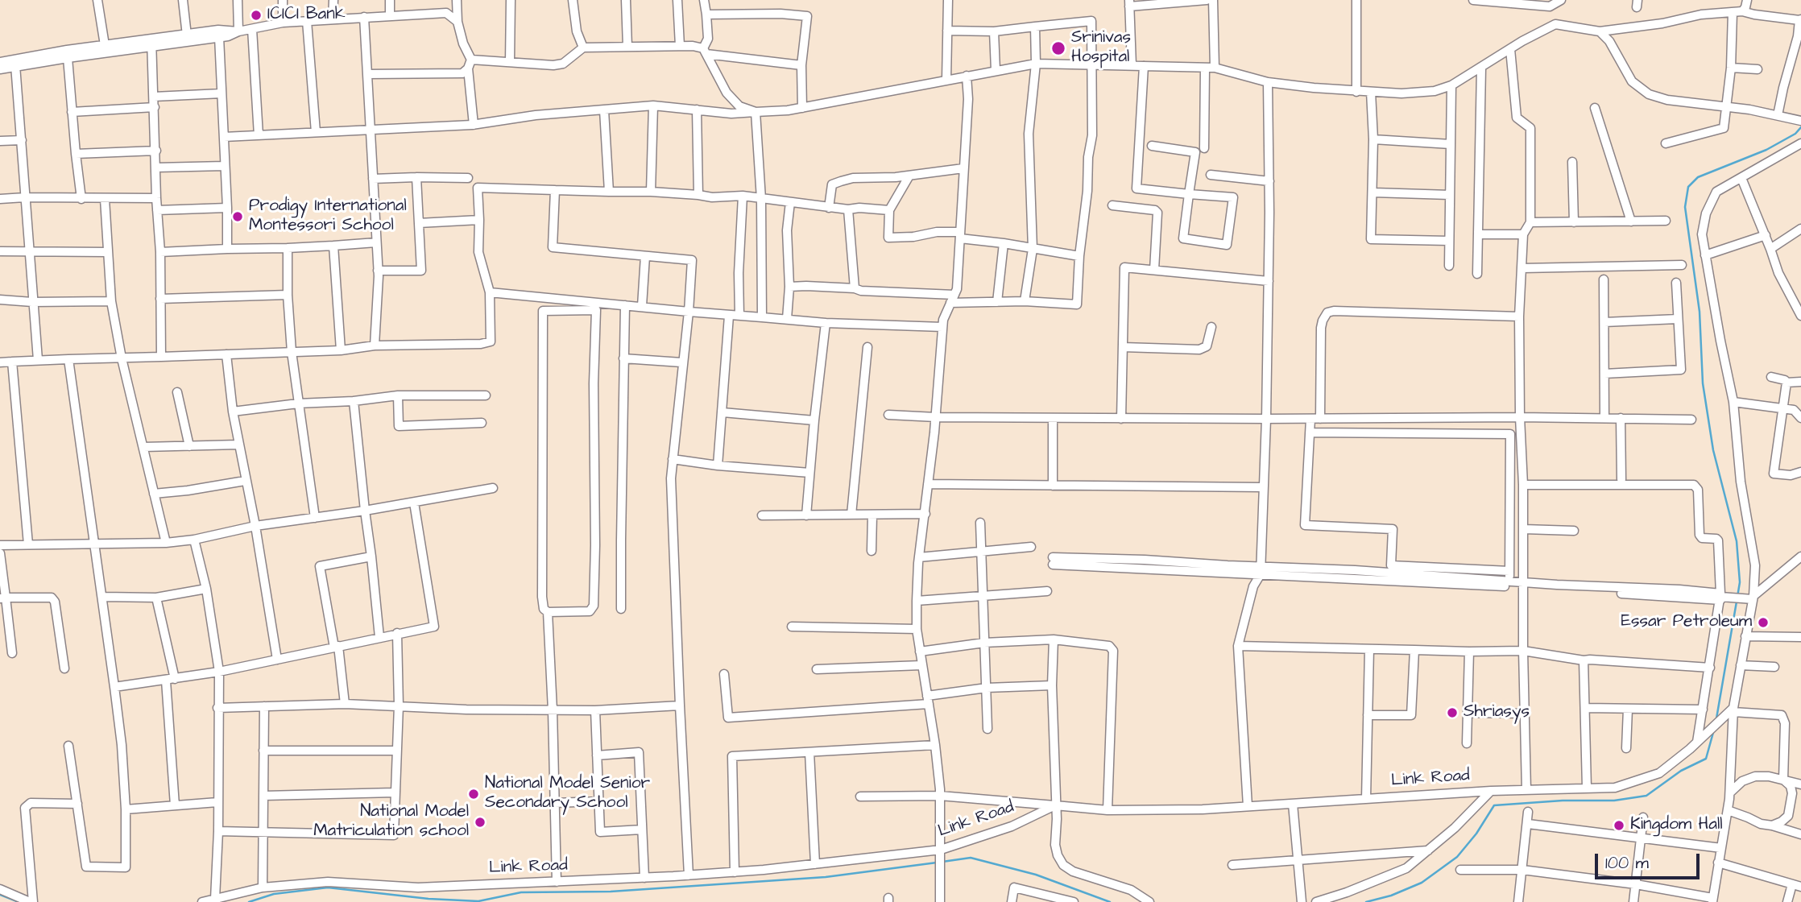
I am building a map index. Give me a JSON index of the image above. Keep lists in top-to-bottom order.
{
  "streets": {
    "street": ["Link Road"]
  },
  "places": [
    "ICICI Bank",
    "Srinivas Hospital",
    "Prodigy International Montessori School",
    "Essar Petroleum",
    "Shriasys",
    "National Model Senior Secondary School",
    "National Model Matriculation school",
    "Kingdom Hall"
  ],
  "scale_bar": "100 m"
}
